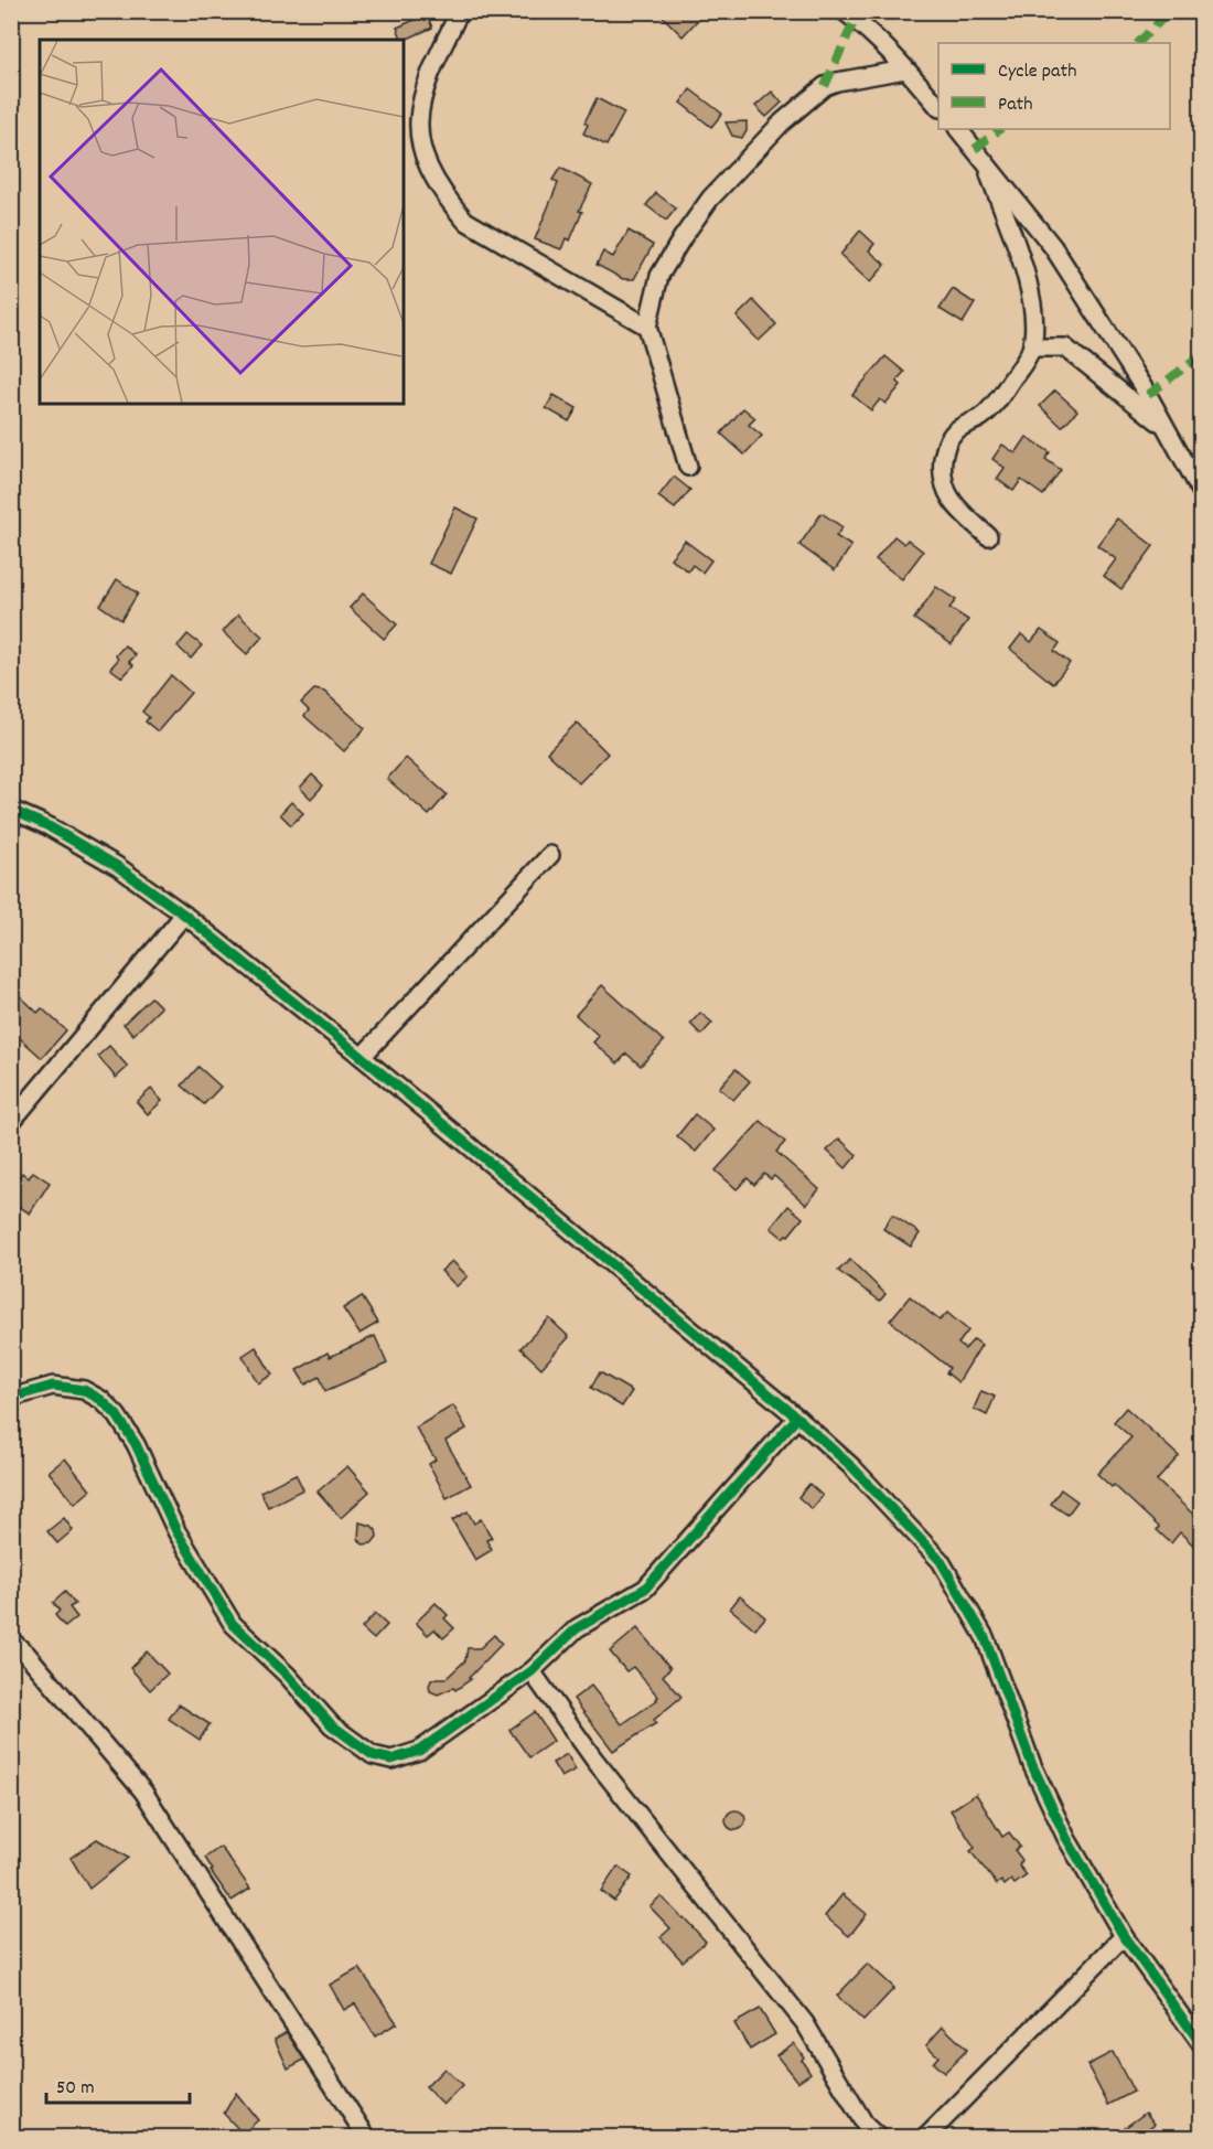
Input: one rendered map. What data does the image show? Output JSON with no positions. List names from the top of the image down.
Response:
{
  "legend": ["Cycle path", "Path"],
  "scale_bar": "50 m"
}
